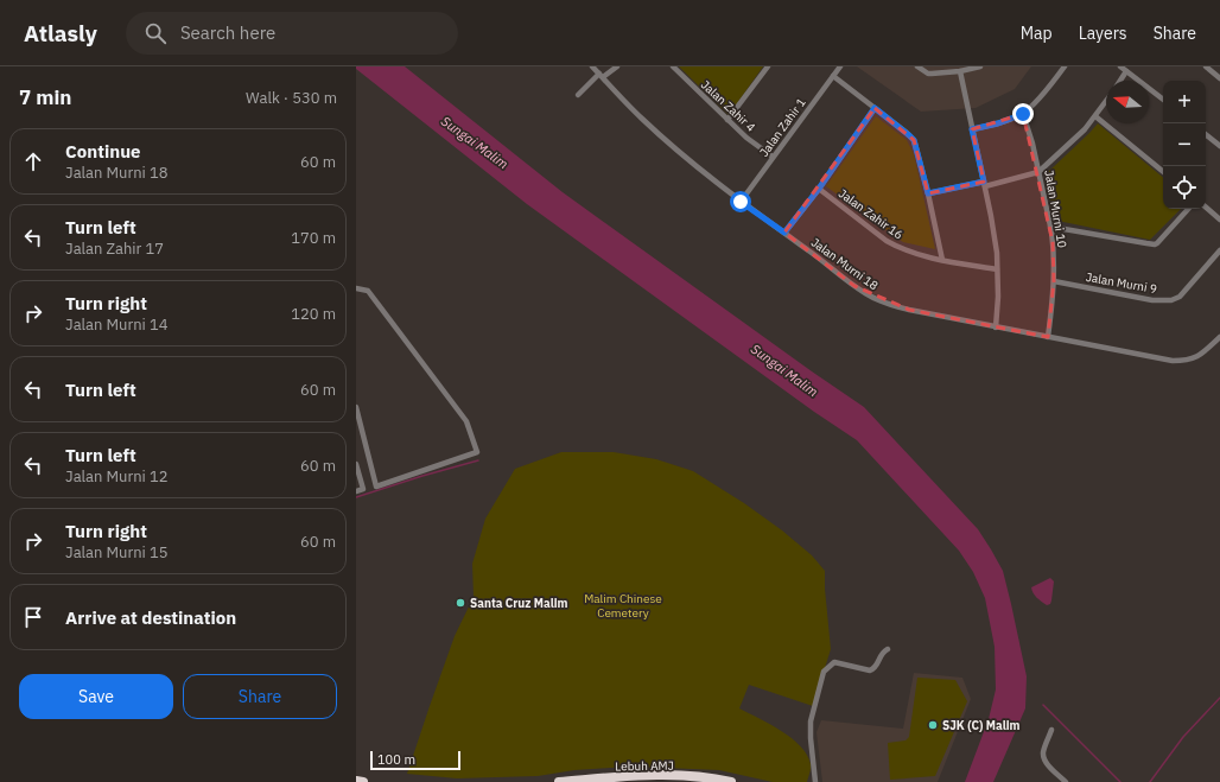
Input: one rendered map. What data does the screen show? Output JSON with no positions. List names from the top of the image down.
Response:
{
  "streets": {
    "highway": ["Lebuh AMJ"],
    "street": [
      "Jalan Zahir 4",
      "Jalan Zahir 1",
      "Jalan Murni 10",
      "Jalan Zahir 16",
      "Jalan Murni 18",
      "Jalan Murni 9"
    ]
  },
  "crossings": [
    ["Jalan Zahir 4", "Jalan Zahir 1"],
    ["Jalan Zahir 1", "Jalan Murni 18"],
    ["Jalan Murni 10", "Jalan Murni 18"],
    ["Jalan Murni 10", "Jalan Murni 9"]
  ],
  "water": ["Sungai Malim"],
  "parks": ["Malim Chinese Cemetery"],
  "places": ["Santa Cruz Malim", "SJK (C) Malim"],
  "scale_bar": "100 m",
  "north": "left",
  "page": {
    "header": "Atlasly",
    "search": "Search here",
    "nav": ["Map", "Layers", "Share"],
    "heading": ["7 min", "Walk · 530 m"],
    "map_buttons": ["+", "−"],
    "list": [
      ["Continue", "Jalan Murni 18", "60 m"],
      ["Turn left", "Jalan Zahir 17", "170 m"],
      ["Turn right", "Jalan Murni 14", "120 m"],
      ["Turn left", "60 m"],
      ["Turn left", "Jalan Murni 12", "60 m"],
      ["Turn right", "Jalan Murni 15", "60 m"],
      "Arrive at destination"
    ],
    "buttons": ["Save", "Share"],
    "scale": "100 m"
  }
}
